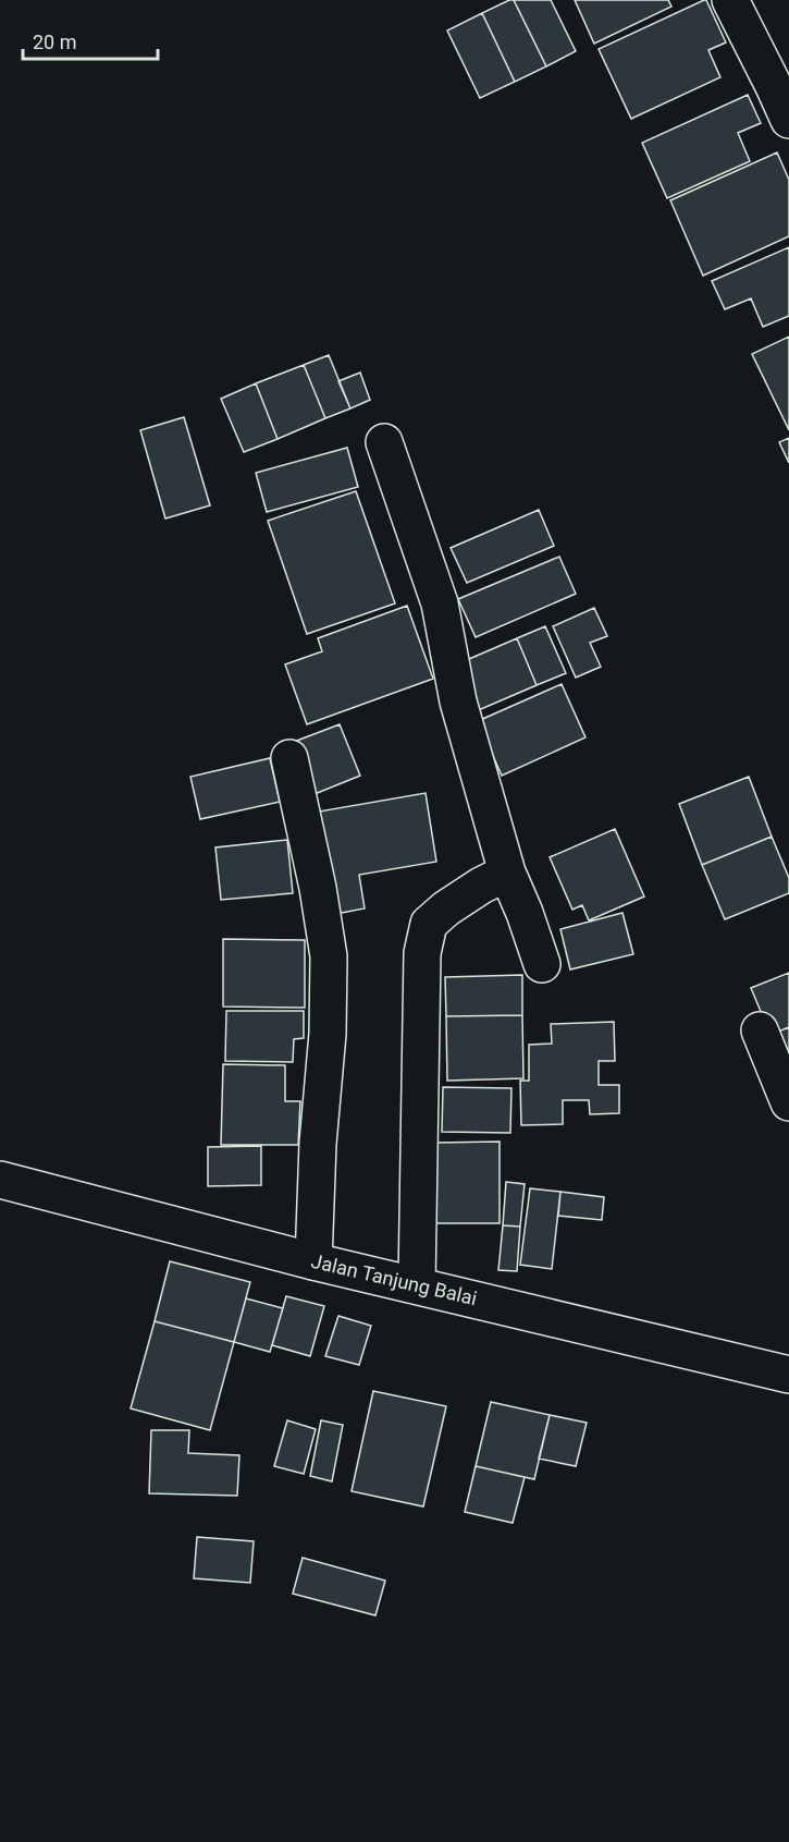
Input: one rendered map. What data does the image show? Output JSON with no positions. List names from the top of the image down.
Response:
{
  "streets": {
    "street": ["Jalan Tanjung Balai"]
  },
  "scale_bar": "20 m"
}
